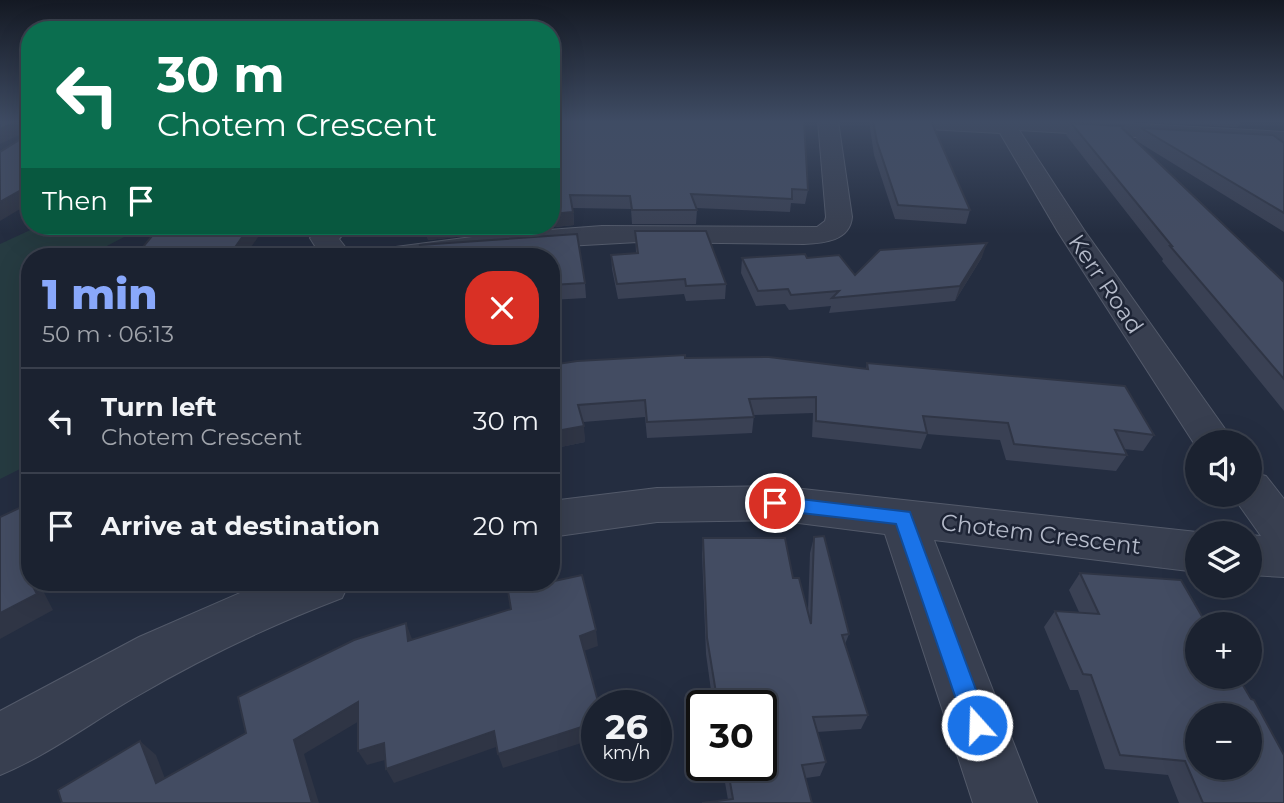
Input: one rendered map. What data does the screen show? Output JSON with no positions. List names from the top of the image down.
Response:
{
  "streets": {
    "street": ["Kerr Road", "Chotem Crescent"]
  },
  "page": {
    "turn": ["30 m", "Chotem Crescent"],
    "then": "Then",
    "heading": ["1 min", "50 m · 06:13"],
    "list": [
      {
        "name": "Turn left",
        "note": "Chotem Crescent",
        "value": "30 m"
      },
      {
        "name": "Arrive at destination",
        "value": "20 m"
      }
    ],
    "map_buttons": ["+", "−"],
    "speed": "26 km/h",
    "limit": "30"
  }
}
